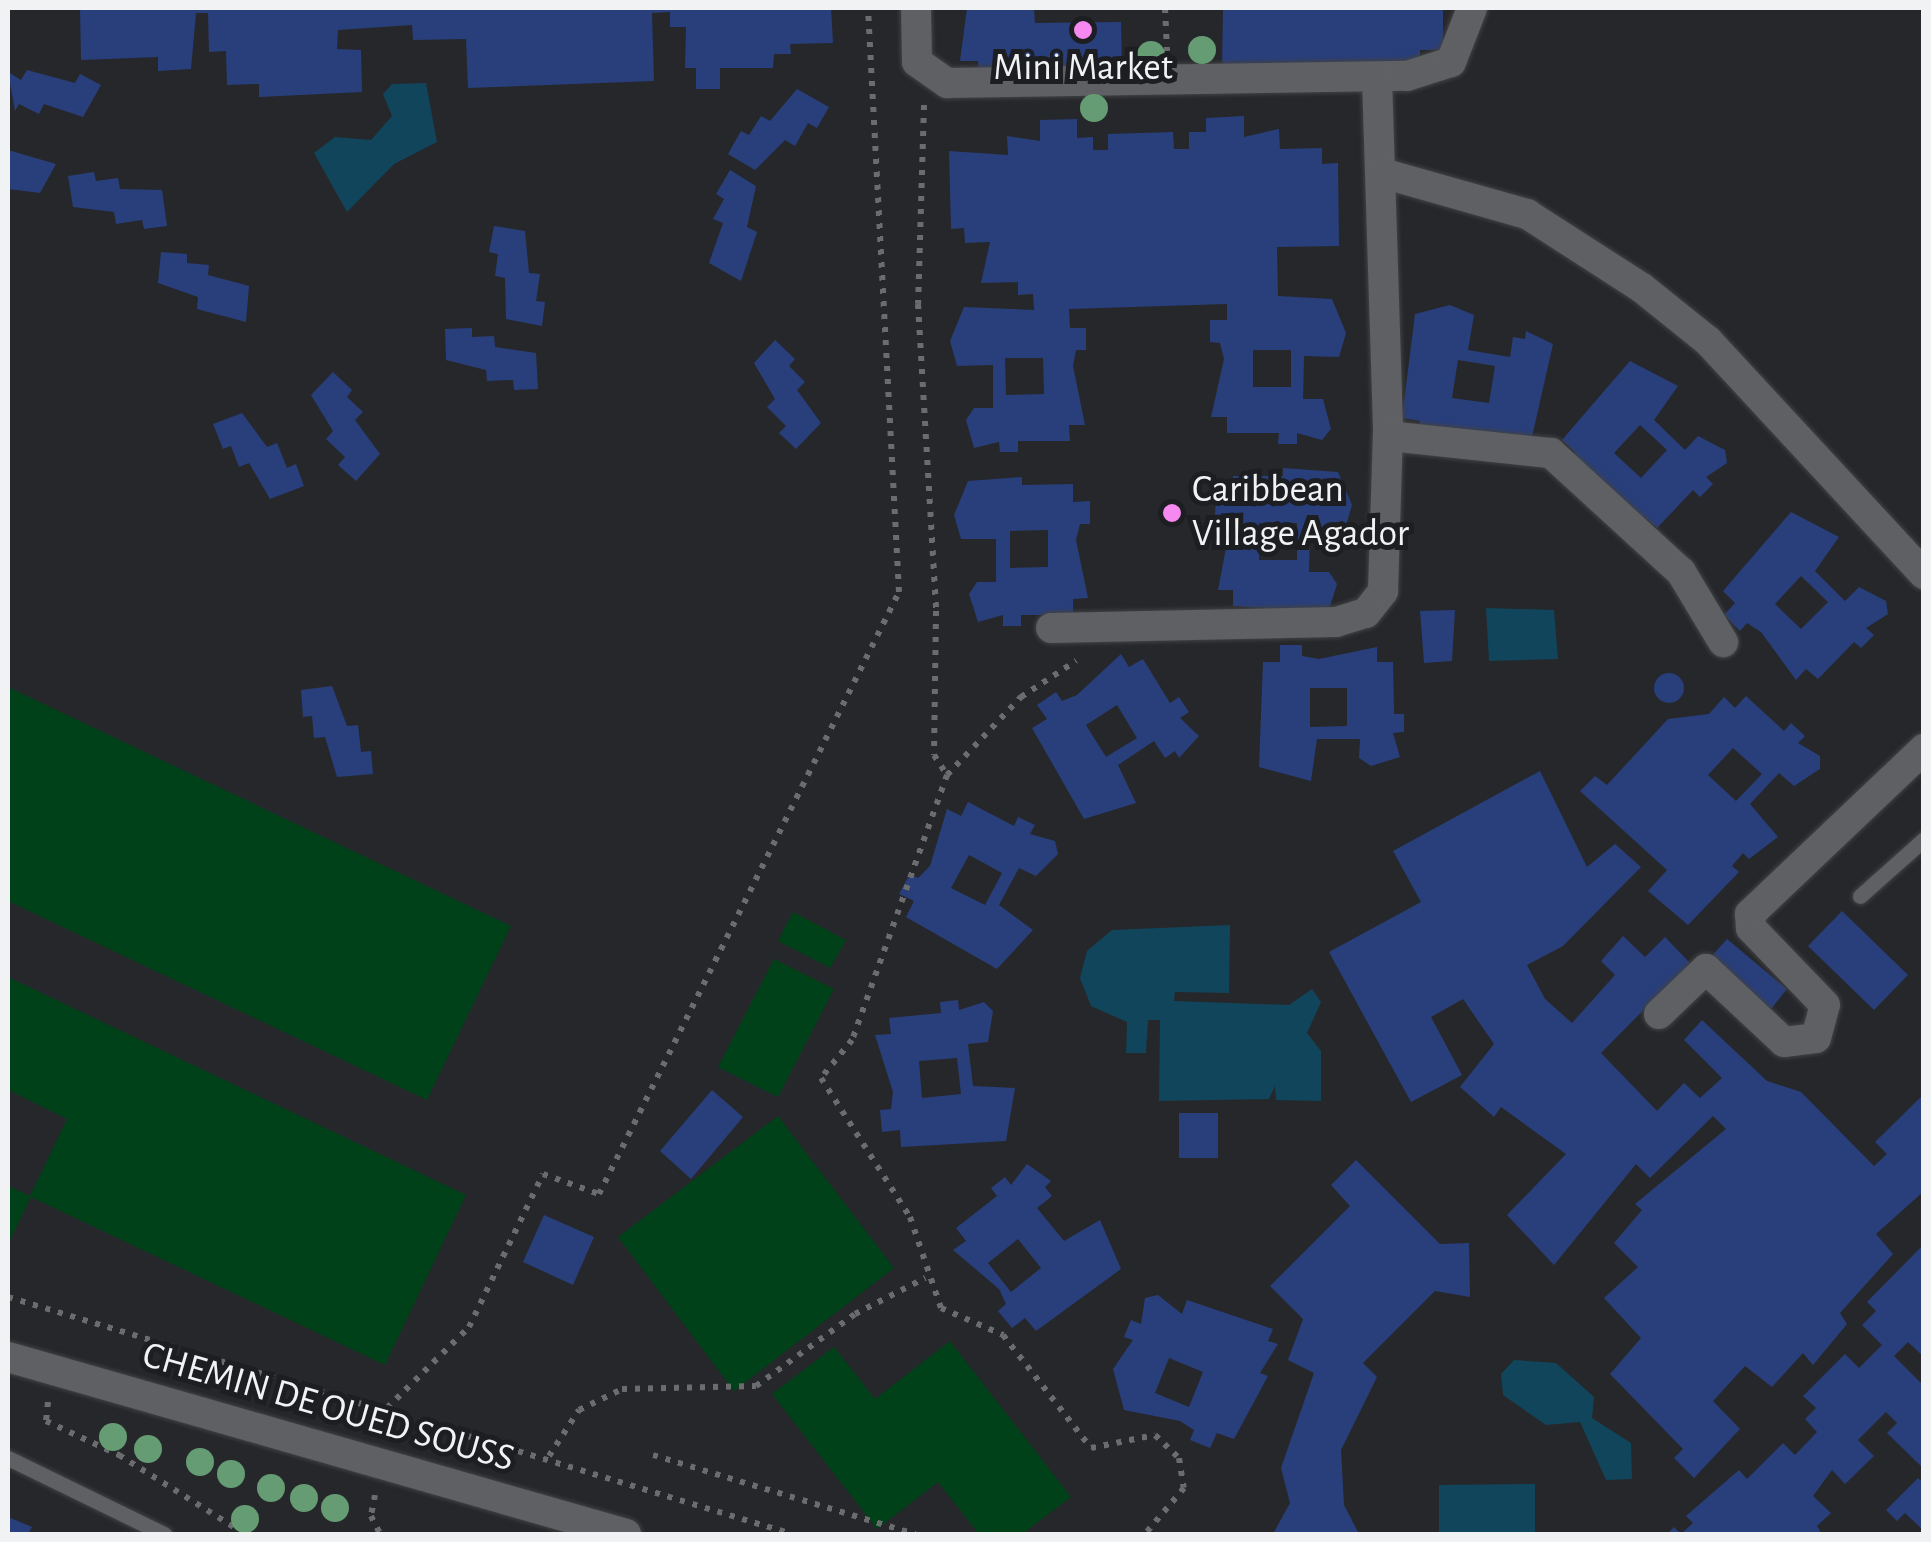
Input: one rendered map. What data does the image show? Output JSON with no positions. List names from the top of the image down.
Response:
{
  "streets": {
    "street": ["CHEMIN DE OUED SOUSS"]
  },
  "places": ["Mini Market", "Caribbean Village Agador"]
}
